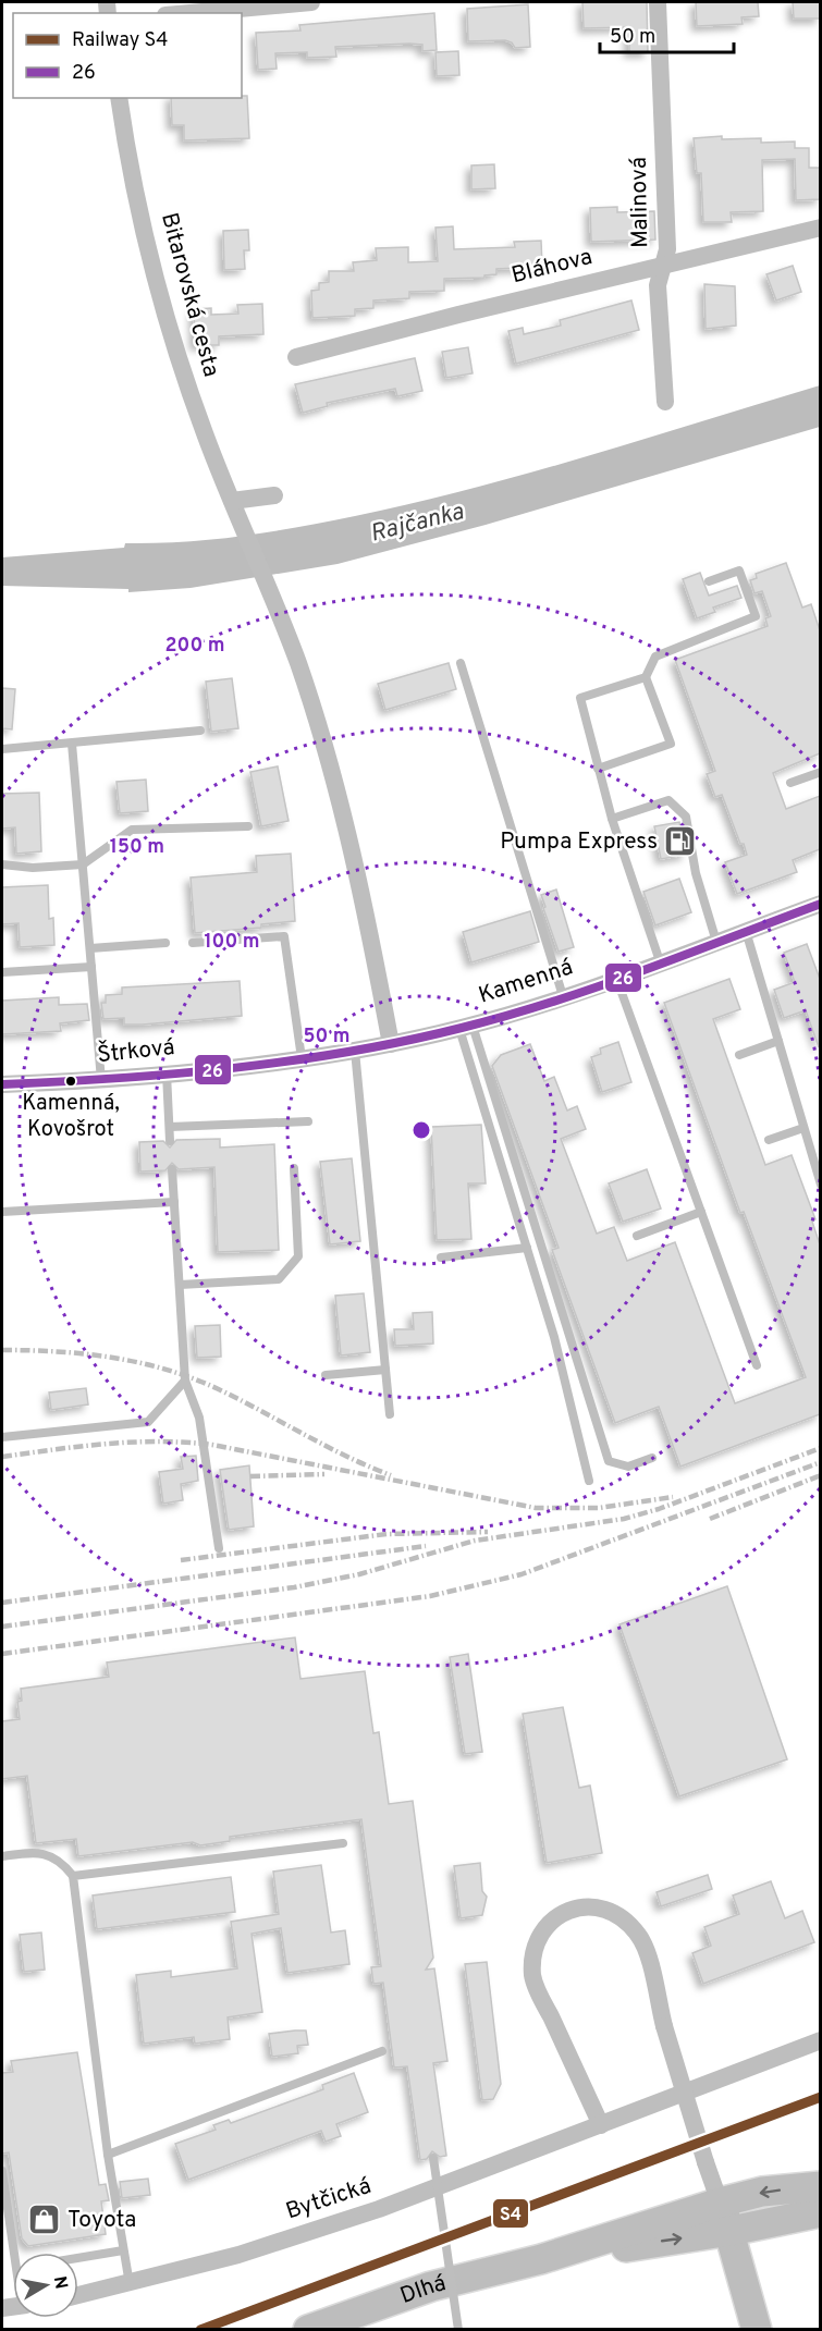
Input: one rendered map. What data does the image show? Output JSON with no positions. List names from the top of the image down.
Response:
{
  "streets": {
    "main road": ["Dlhá"],
    "street": [
      "Malinová",
      "Bláhova",
      "Bitarovská cesta",
      "Kamenná",
      "Štrková",
      "Bytčická"
    ]
  },
  "crossings": [
    ["Malinová", "Bláhova"],
    ["Bitarovská cesta", "Kamenná"],
    ["Bitarovská cesta", "Štrková"],
    ["Kamenná", "Štrková"]
  ],
  "water": ["Rajčanka"],
  "places": {
    "fuel station": ["Pumpa Express"],
    "other": ["Kamenná, Kovošrot"],
    "shop": ["Toyota"]
  },
  "lines": ["transit line 26", "rail line S4"],
  "legend": ["Railway S4", "26"],
  "scale_bar": "50 m",
  "north": "right",
  "rings": [
    "200 m",
    "150 m",
    "100 m",
    "50 m"
  ]
}
